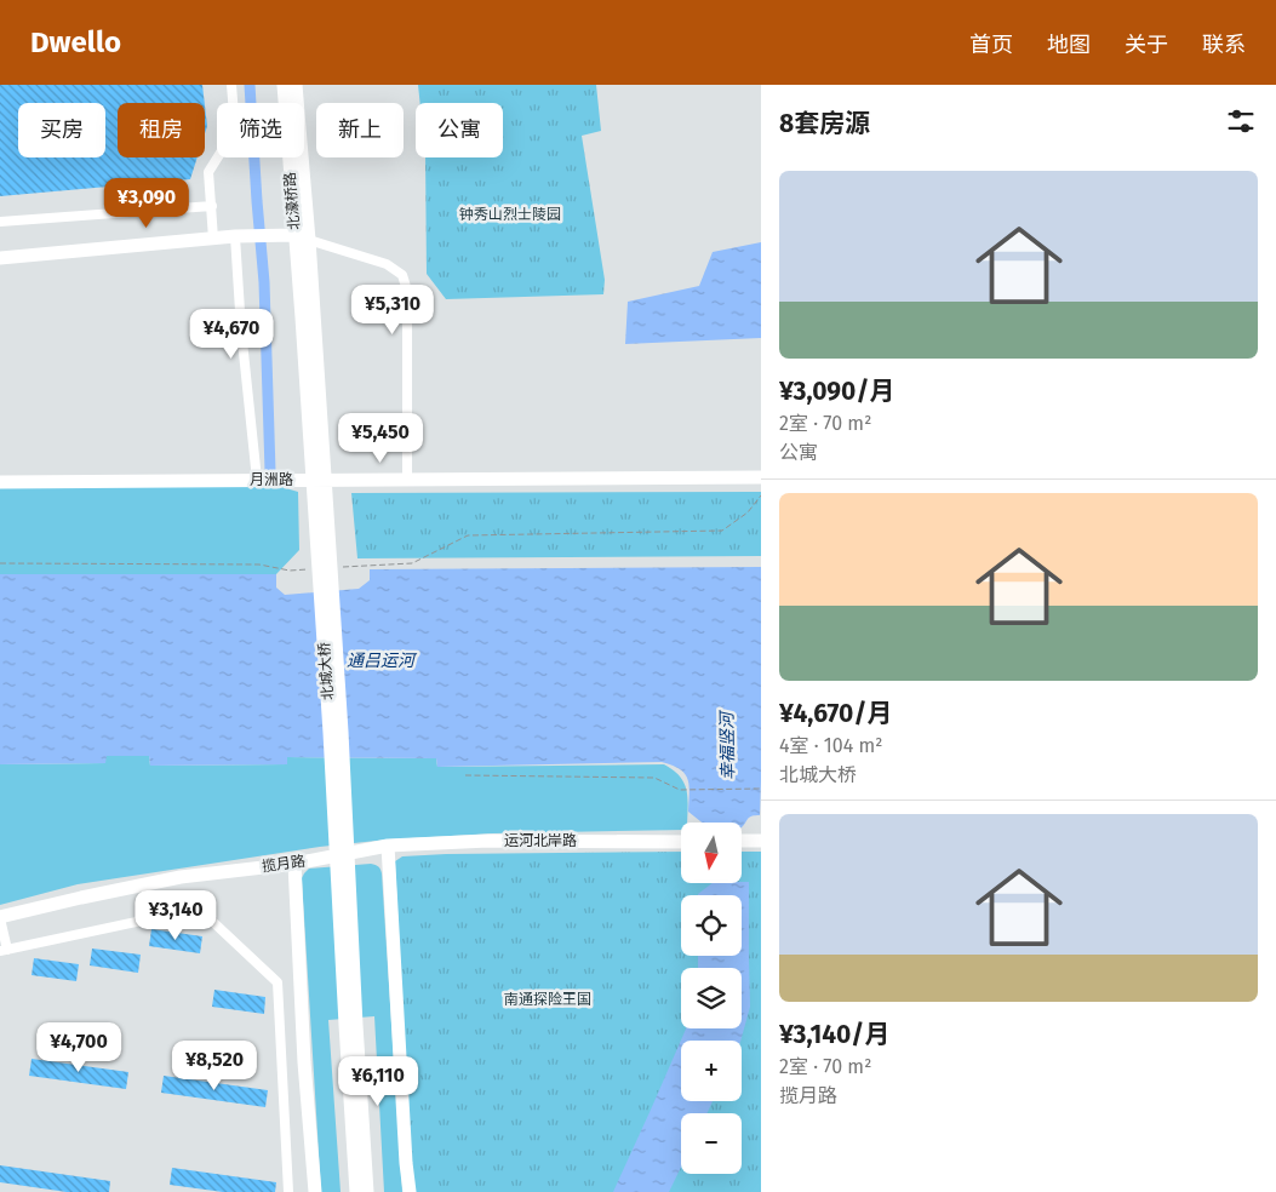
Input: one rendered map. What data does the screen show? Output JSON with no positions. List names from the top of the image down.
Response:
{
  "streets": {
    "main road": [
      "北濠桥路",
      "月洲路",
      "北城大桥",
      "运河北岸路",
      "揽月路"
    ]
  },
  "crossings": [
    ["北濠桥路", "北城大桥"],
    ["运河北岸路", "揽月路"]
  ],
  "water": ["通吕运河", "幸福竖河"],
  "parks": ["钟秀山烈士陵园", "南通探险王国"],
  "north": "bottom",
  "page": {
    "header": "Dwello",
    "nav": [
      "首页",
      "地图",
      "关于",
      "联系"
    ],
    "heading": "8套房源",
    "chip": [
      "买房",
      "租房",
      "筛选",
      "新上",
      "公寓"
    ],
    "list": [
      {
        "name": "¥3,090/月",
        "note": "2室 · 70 m² · 公寓"
      },
      {
        "name": "¥4,670/月",
        "note": "4室 · 104 m² · 北城大桥"
      },
      {
        "name": "¥3,140/月",
        "note": "2室 · 70 m² · 揽月路"
      }
    ],
    "price": [
      "¥3,090",
      "¥5,310",
      "¥4,670",
      "¥5,450",
      "¥3,140",
      "¥4,700",
      "¥8,520",
      "¥6,110"
    ],
    "map_buttons": ["+", "−"]
  }
}
